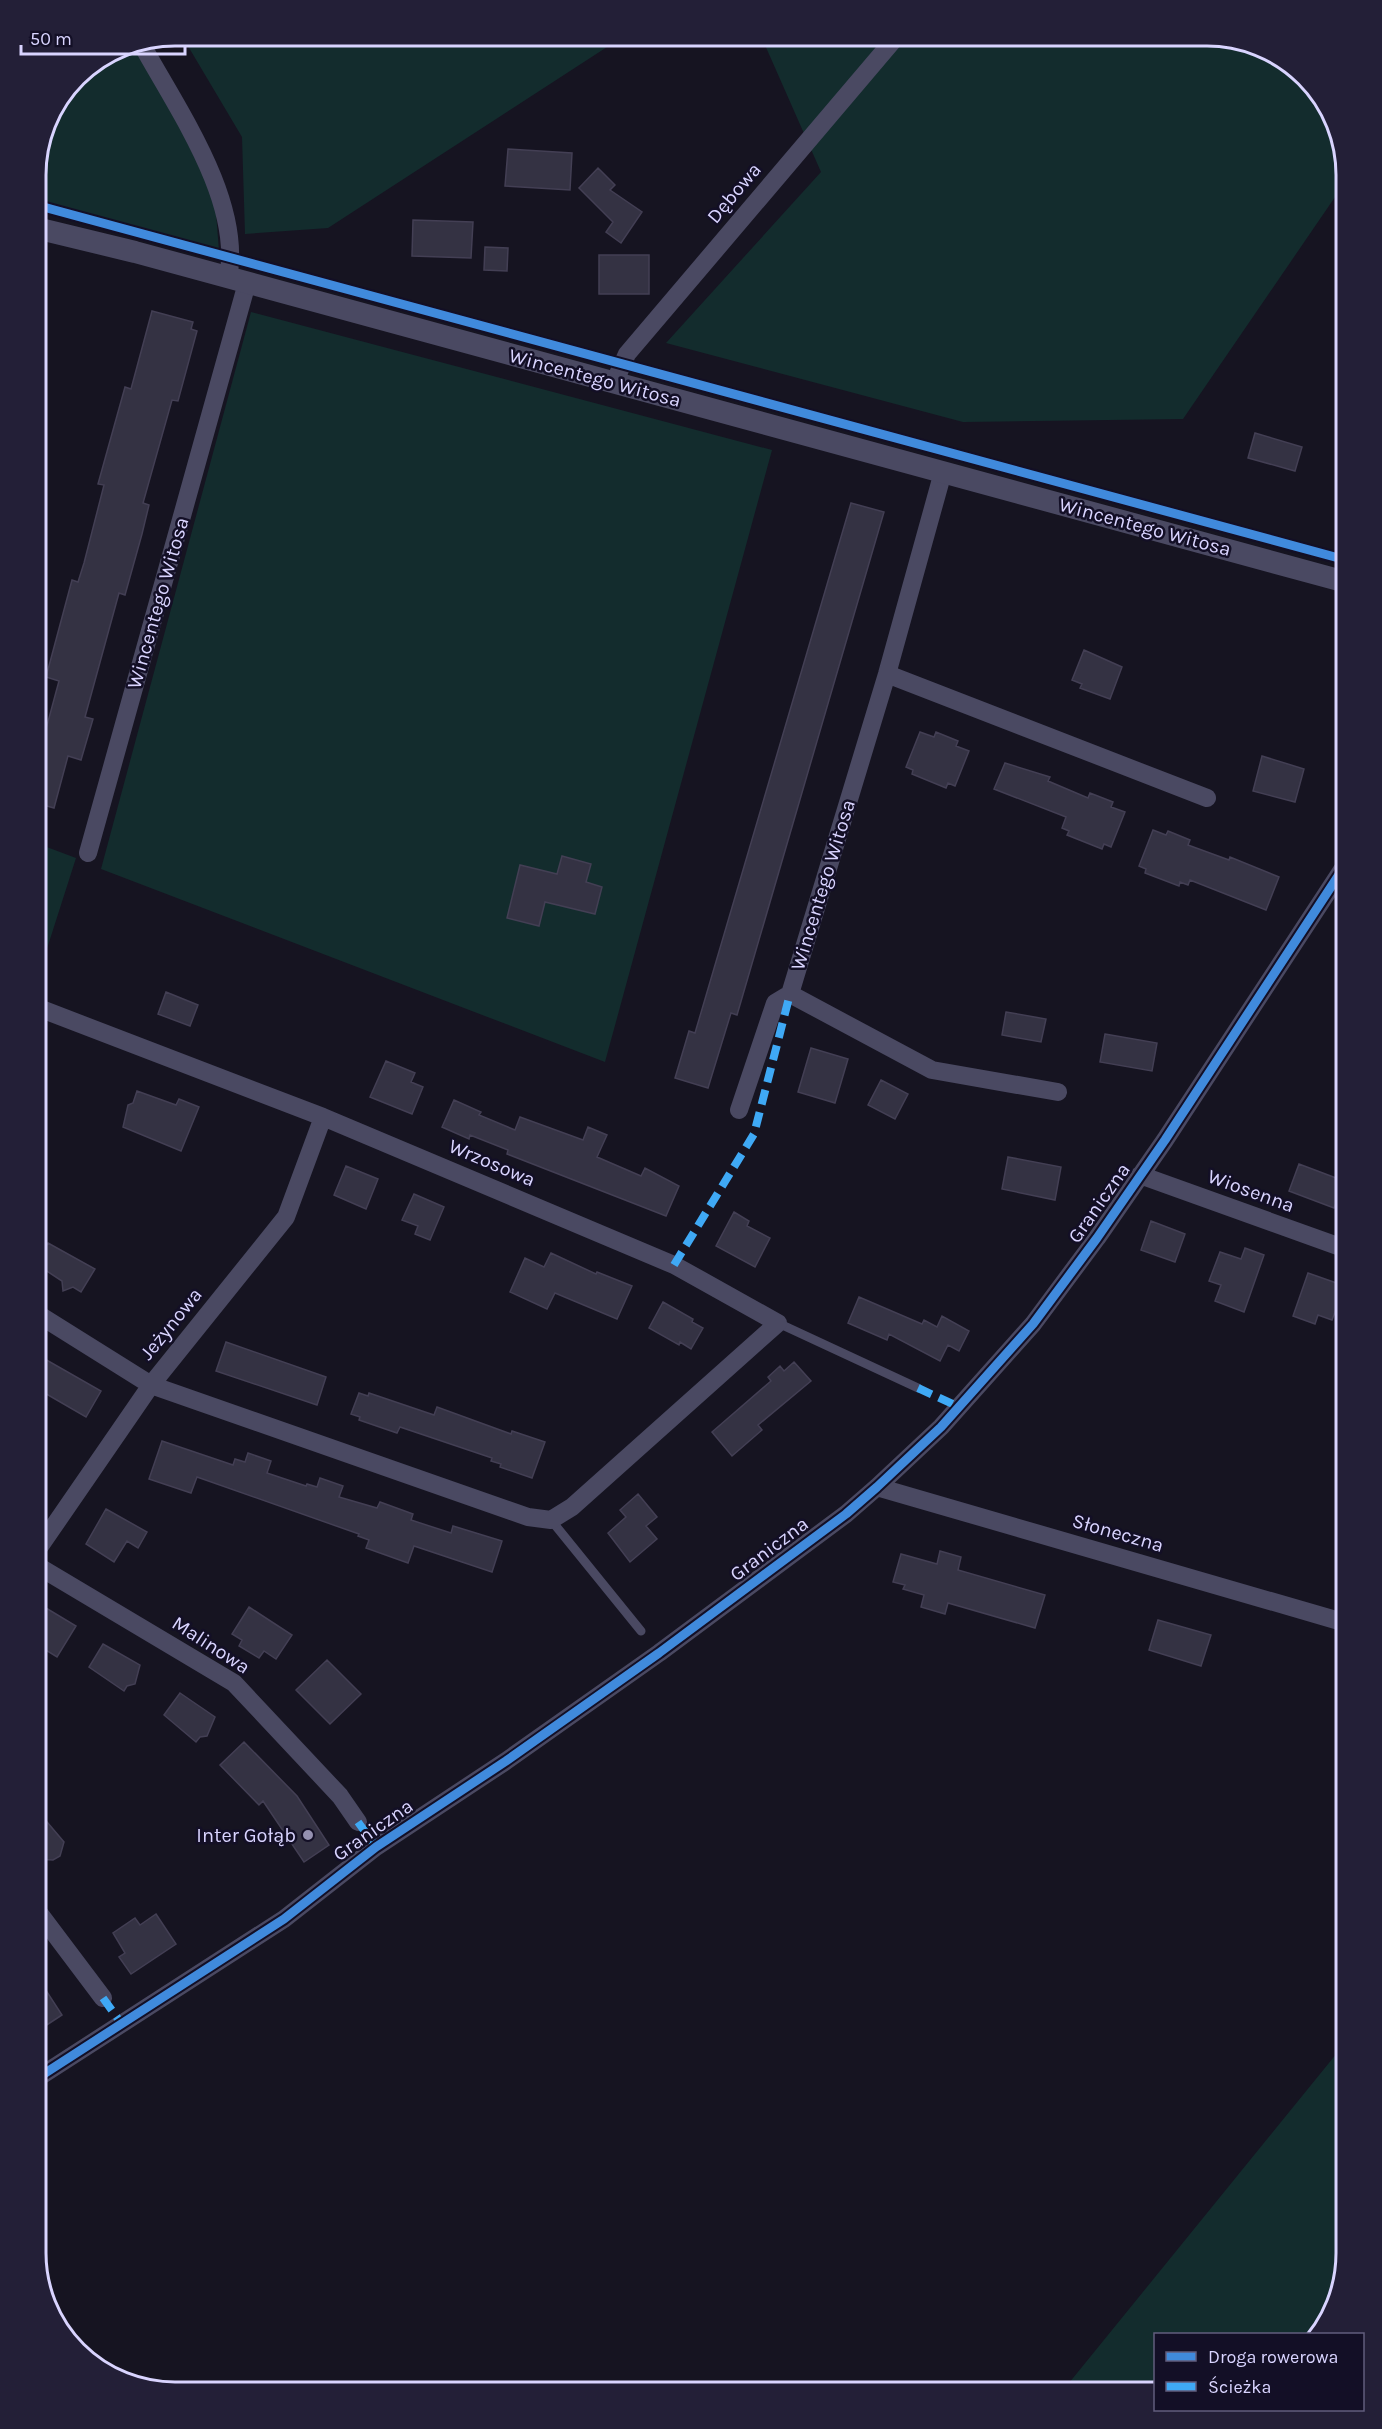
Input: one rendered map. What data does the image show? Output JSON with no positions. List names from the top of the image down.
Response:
{
  "streets": {
    "street": [
      "Dębowa",
      "Wincentego Witosa",
      "Wrzosowa",
      "Wiosenna",
      "Graniczna",
      "Jeżynowa",
      "Słoneczna",
      "Malinowa"
    ]
  },
  "crossings": [
    ["Dębowa", "Wincentego Witosa"],
    ["Wrzosowa", "Jeżynowa"],
    ["Wiosenna", "Graniczna"],
    ["Graniczna", "Słoneczna"]
  ],
  "places": ["Inter Gołąb"],
  "legend": ["Droga rowerowa", "Ścieżka"],
  "scale_bar": "50 m"
}
